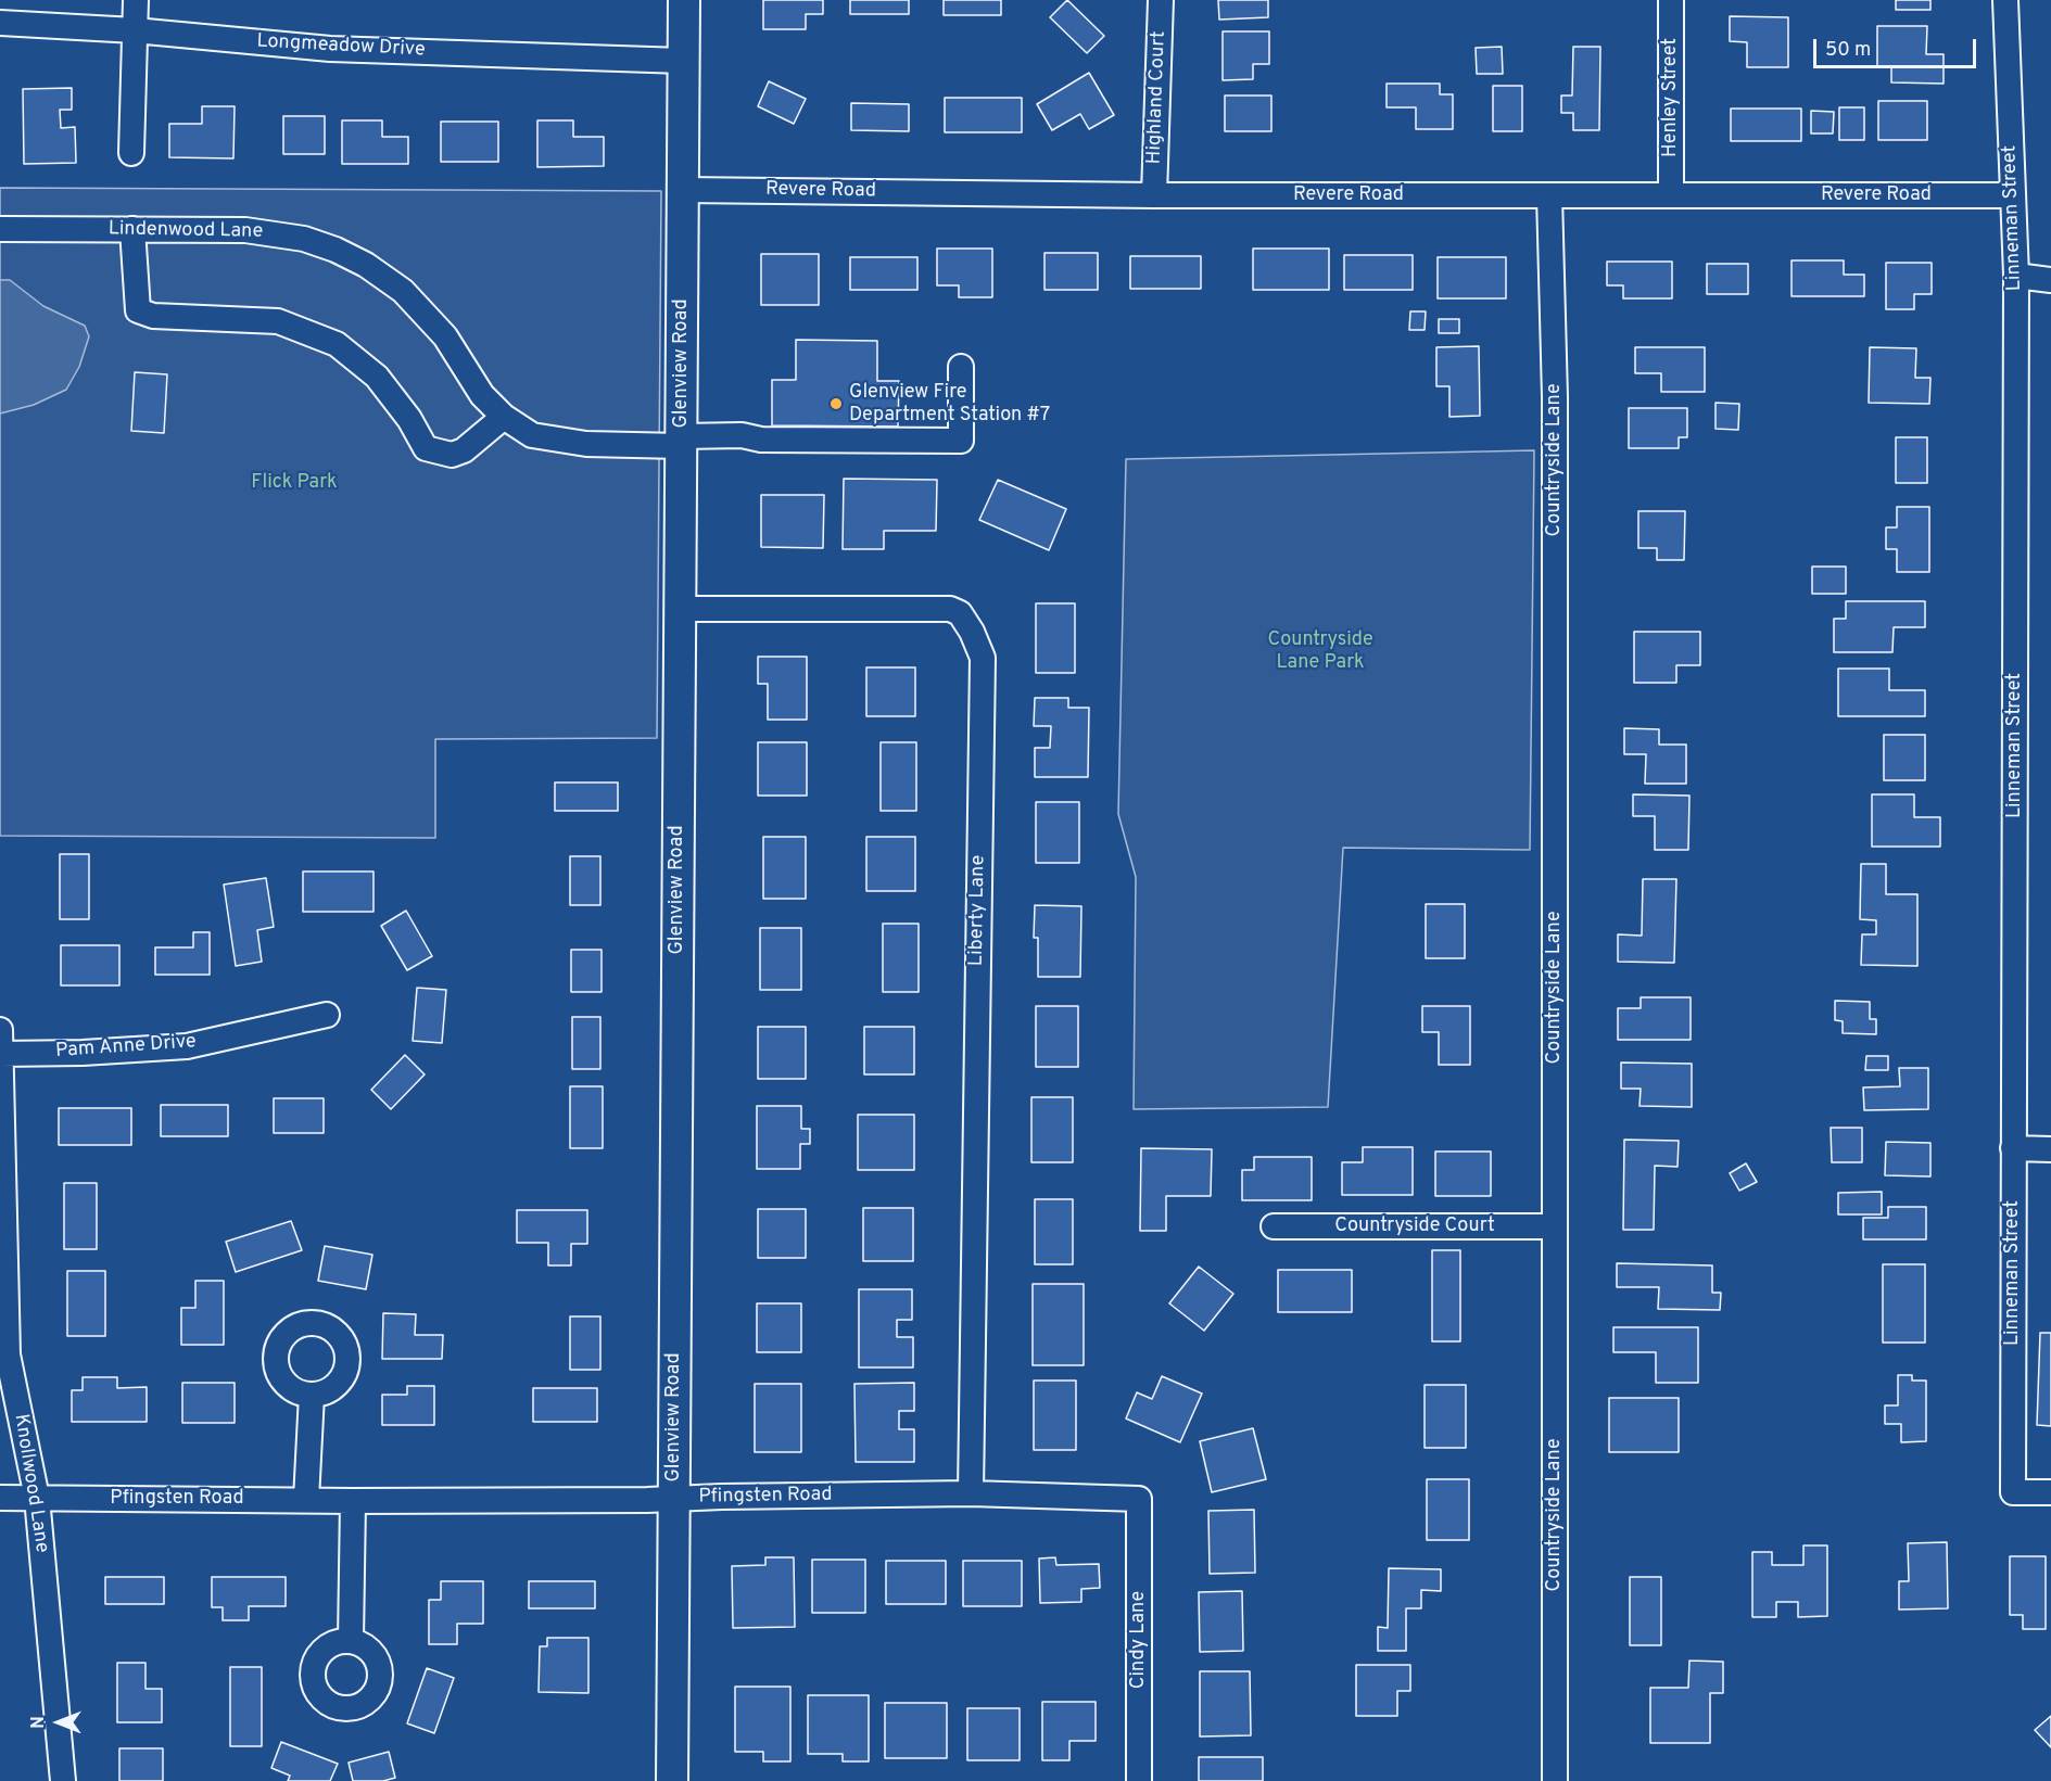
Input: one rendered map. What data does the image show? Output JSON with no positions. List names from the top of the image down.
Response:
{
  "streets": {
    "main road": ["Glenview Road"],
    "street": [
      "Longmeadow Drive",
      "Highland Court",
      "Henley Street",
      "Revere Road",
      "Linneman Street",
      "Lindenwood Lane",
      "Countryside Lane",
      "Liberty Lane",
      "Pam Anne Drive",
      "Countryside Court",
      "Knollwood Lane",
      "Pfingsten Road",
      "Cindy Lane"
    ]
  },
  "crossings": [
    ["Longmeadow Drive", "Glenview Road"],
    ["Highland Court", "Revere Road"],
    ["Henley Street", "Revere Road"],
    ["Revere Road", "Linneman Street"],
    ["Revere Road", "Glenview Road"],
    ["Revere Road", "Countryside Lane"],
    ["Lindenwood Lane", "Glenview Road"],
    ["Glenview Road", "Liberty Lane"],
    ["Glenview Road", "Pfingsten Road"],
    ["Countryside Lane", "Countryside Court"],
    ["Liberty Lane", "Pfingsten Road"],
    ["Pam Anne Drive", "Knollwood Lane"],
    ["Knollwood Lane", "Pfingsten Road"],
    ["Pfingsten Road", "Cindy Lane"]
  ],
  "parks": ["Flick Park", "Countryside Lane Park"],
  "places": ["Glenview Fire Department Station #7"],
  "scale_bar": "50 m",
  "north": "left"
}
